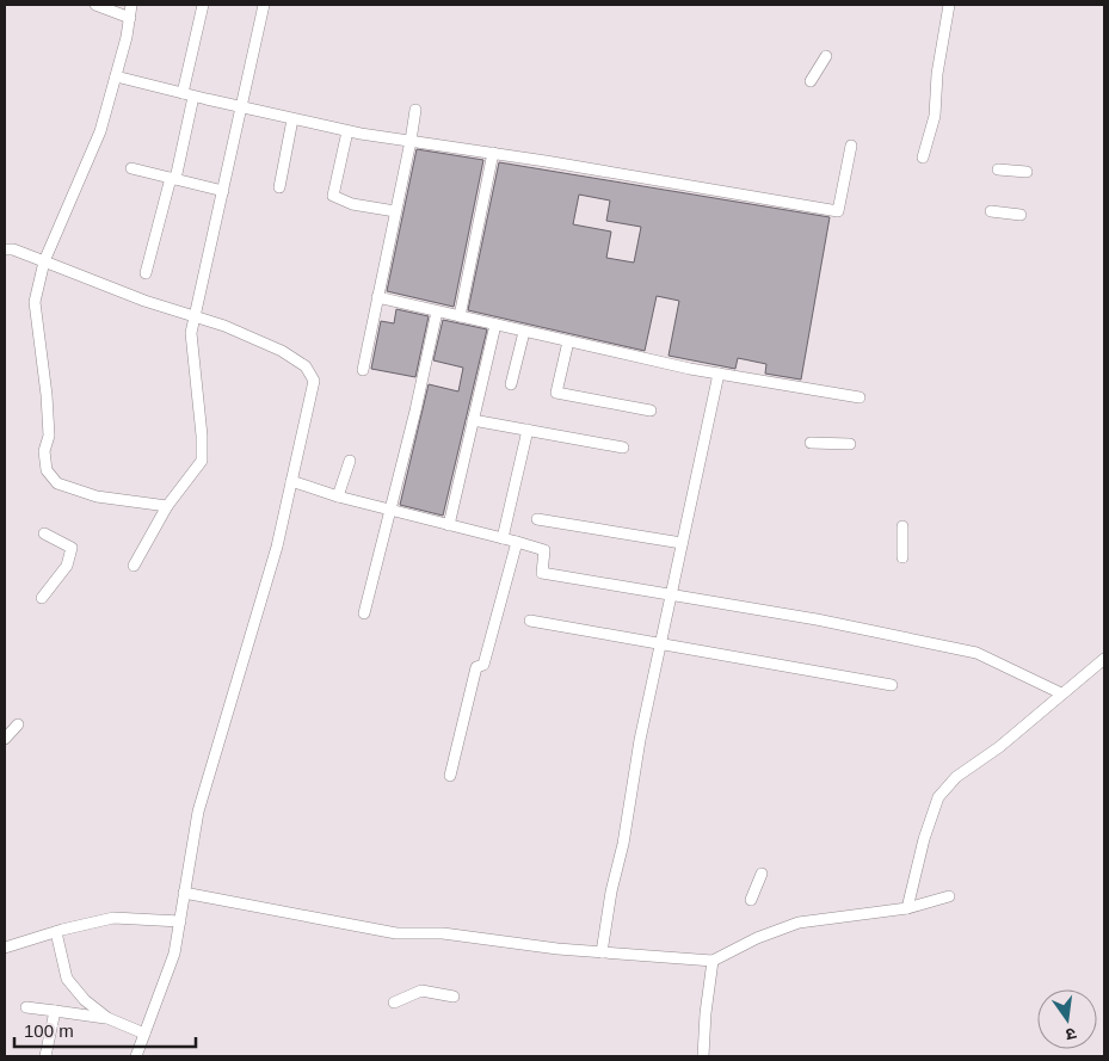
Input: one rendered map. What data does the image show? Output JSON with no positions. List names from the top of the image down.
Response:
{
  "scale_bar": "100 m",
  "north": "bottom"
}
